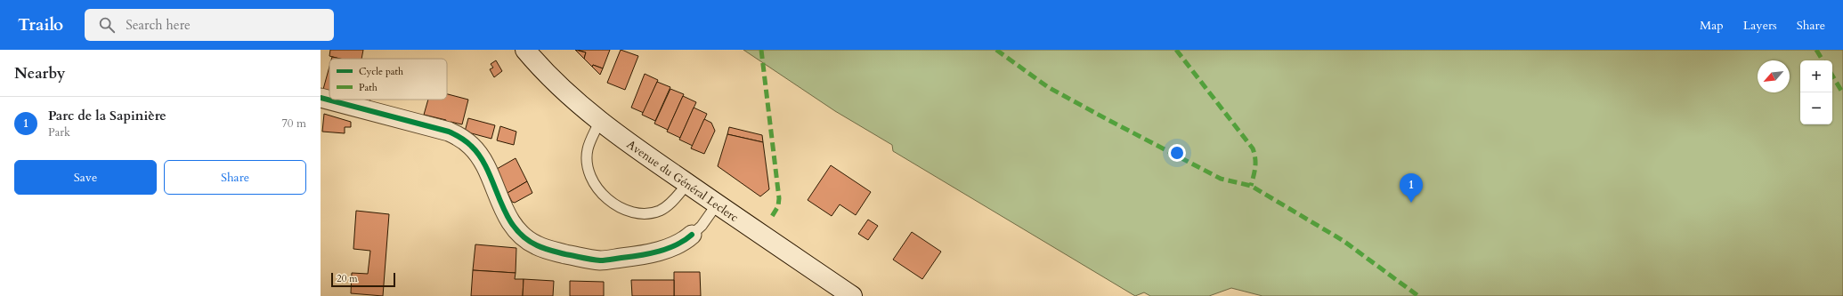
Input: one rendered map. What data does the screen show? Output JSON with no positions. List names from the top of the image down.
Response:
{
  "streets": {
    "main road": ["Avenue du Général Leclerc"]
  },
  "legend": ["Cycle path", "Path"],
  "scale_bar": "20 m",
  "north": "bottom left",
  "page": {
    "header": "Trailo",
    "search": "Search here",
    "nav": ["Map", "Layers", "Share"],
    "heading": "Nearby",
    "map_buttons": ["+", "−"],
    "list": [
      {
        "mark": "1",
        "name": "Parc de la Sapinière",
        "note": "Park",
        "value": "70 m"
      }
    ],
    "buttons": ["Save", "Share"],
    "pins": "1",
    "scale": "20 m"
  }
}
